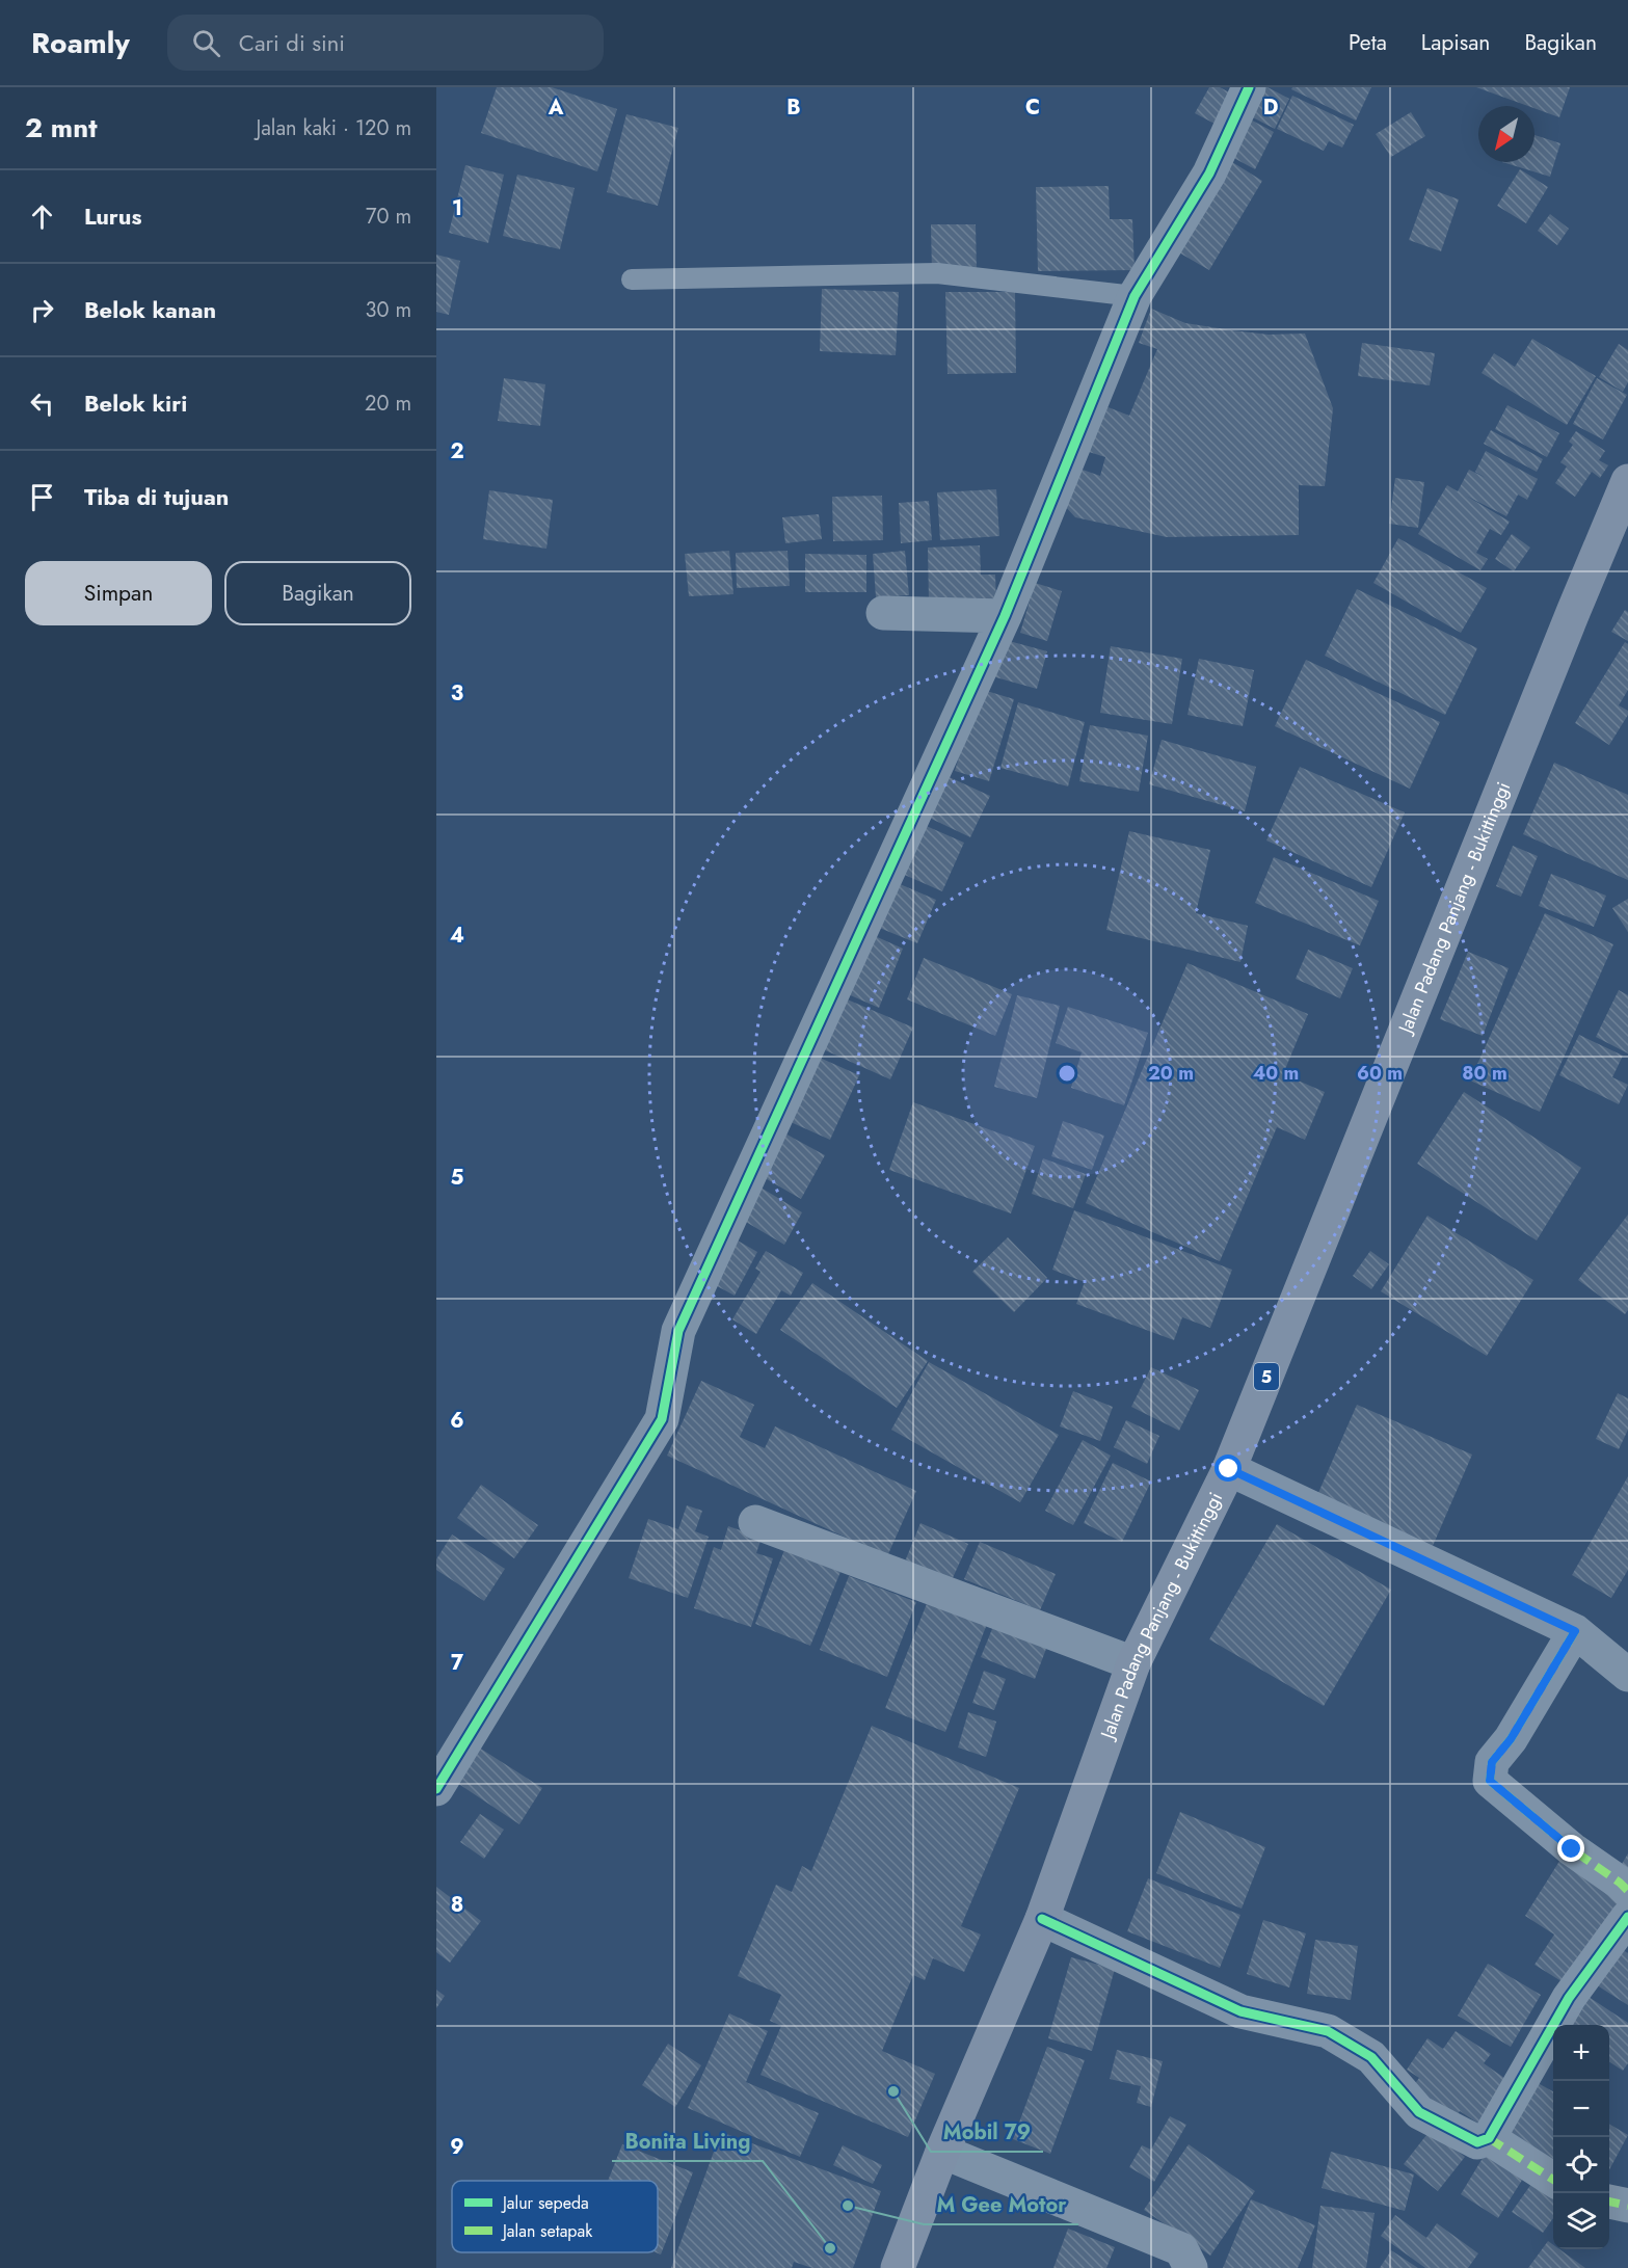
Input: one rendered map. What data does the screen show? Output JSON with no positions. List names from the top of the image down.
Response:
{
  "streets": {
    "highway": ["Jalan Padang Panjang - Bukittinggi", "5"]
  },
  "places": ["Mobil 79", "M Gee Motor", "Bonita Living"],
  "legend": ["Jalur sepeda", "Jalan setapak"],
  "north": "bottom left",
  "page": {
    "header": "Roamly",
    "search": "Cari di sini",
    "nav": ["Peta", "Lapisan", "Bagikan"],
    "heading": ["2 mnt", "Jalan kaki · 120 m"],
    "list": [
      ["Lurus", "70 m"],
      ["Belok kanan", "30 m"],
      ["Belok kiri", "20 m"],
      "Tiba di tujuan"
    ],
    "buttons": ["Simpan", "Bagikan"],
    "map_buttons": ["+", "−"]
  },
  "grid": {
    "columns": [
      "A",
      "B",
      "C",
      "D"
    ],
    "rows": [
      "1",
      "2",
      "3",
      "4",
      "5",
      "6",
      "7",
      "8",
      "9"
    ]
  },
  "rings": [
    "20 m",
    "40 m",
    "60 m",
    "80 m"
  ]
}
